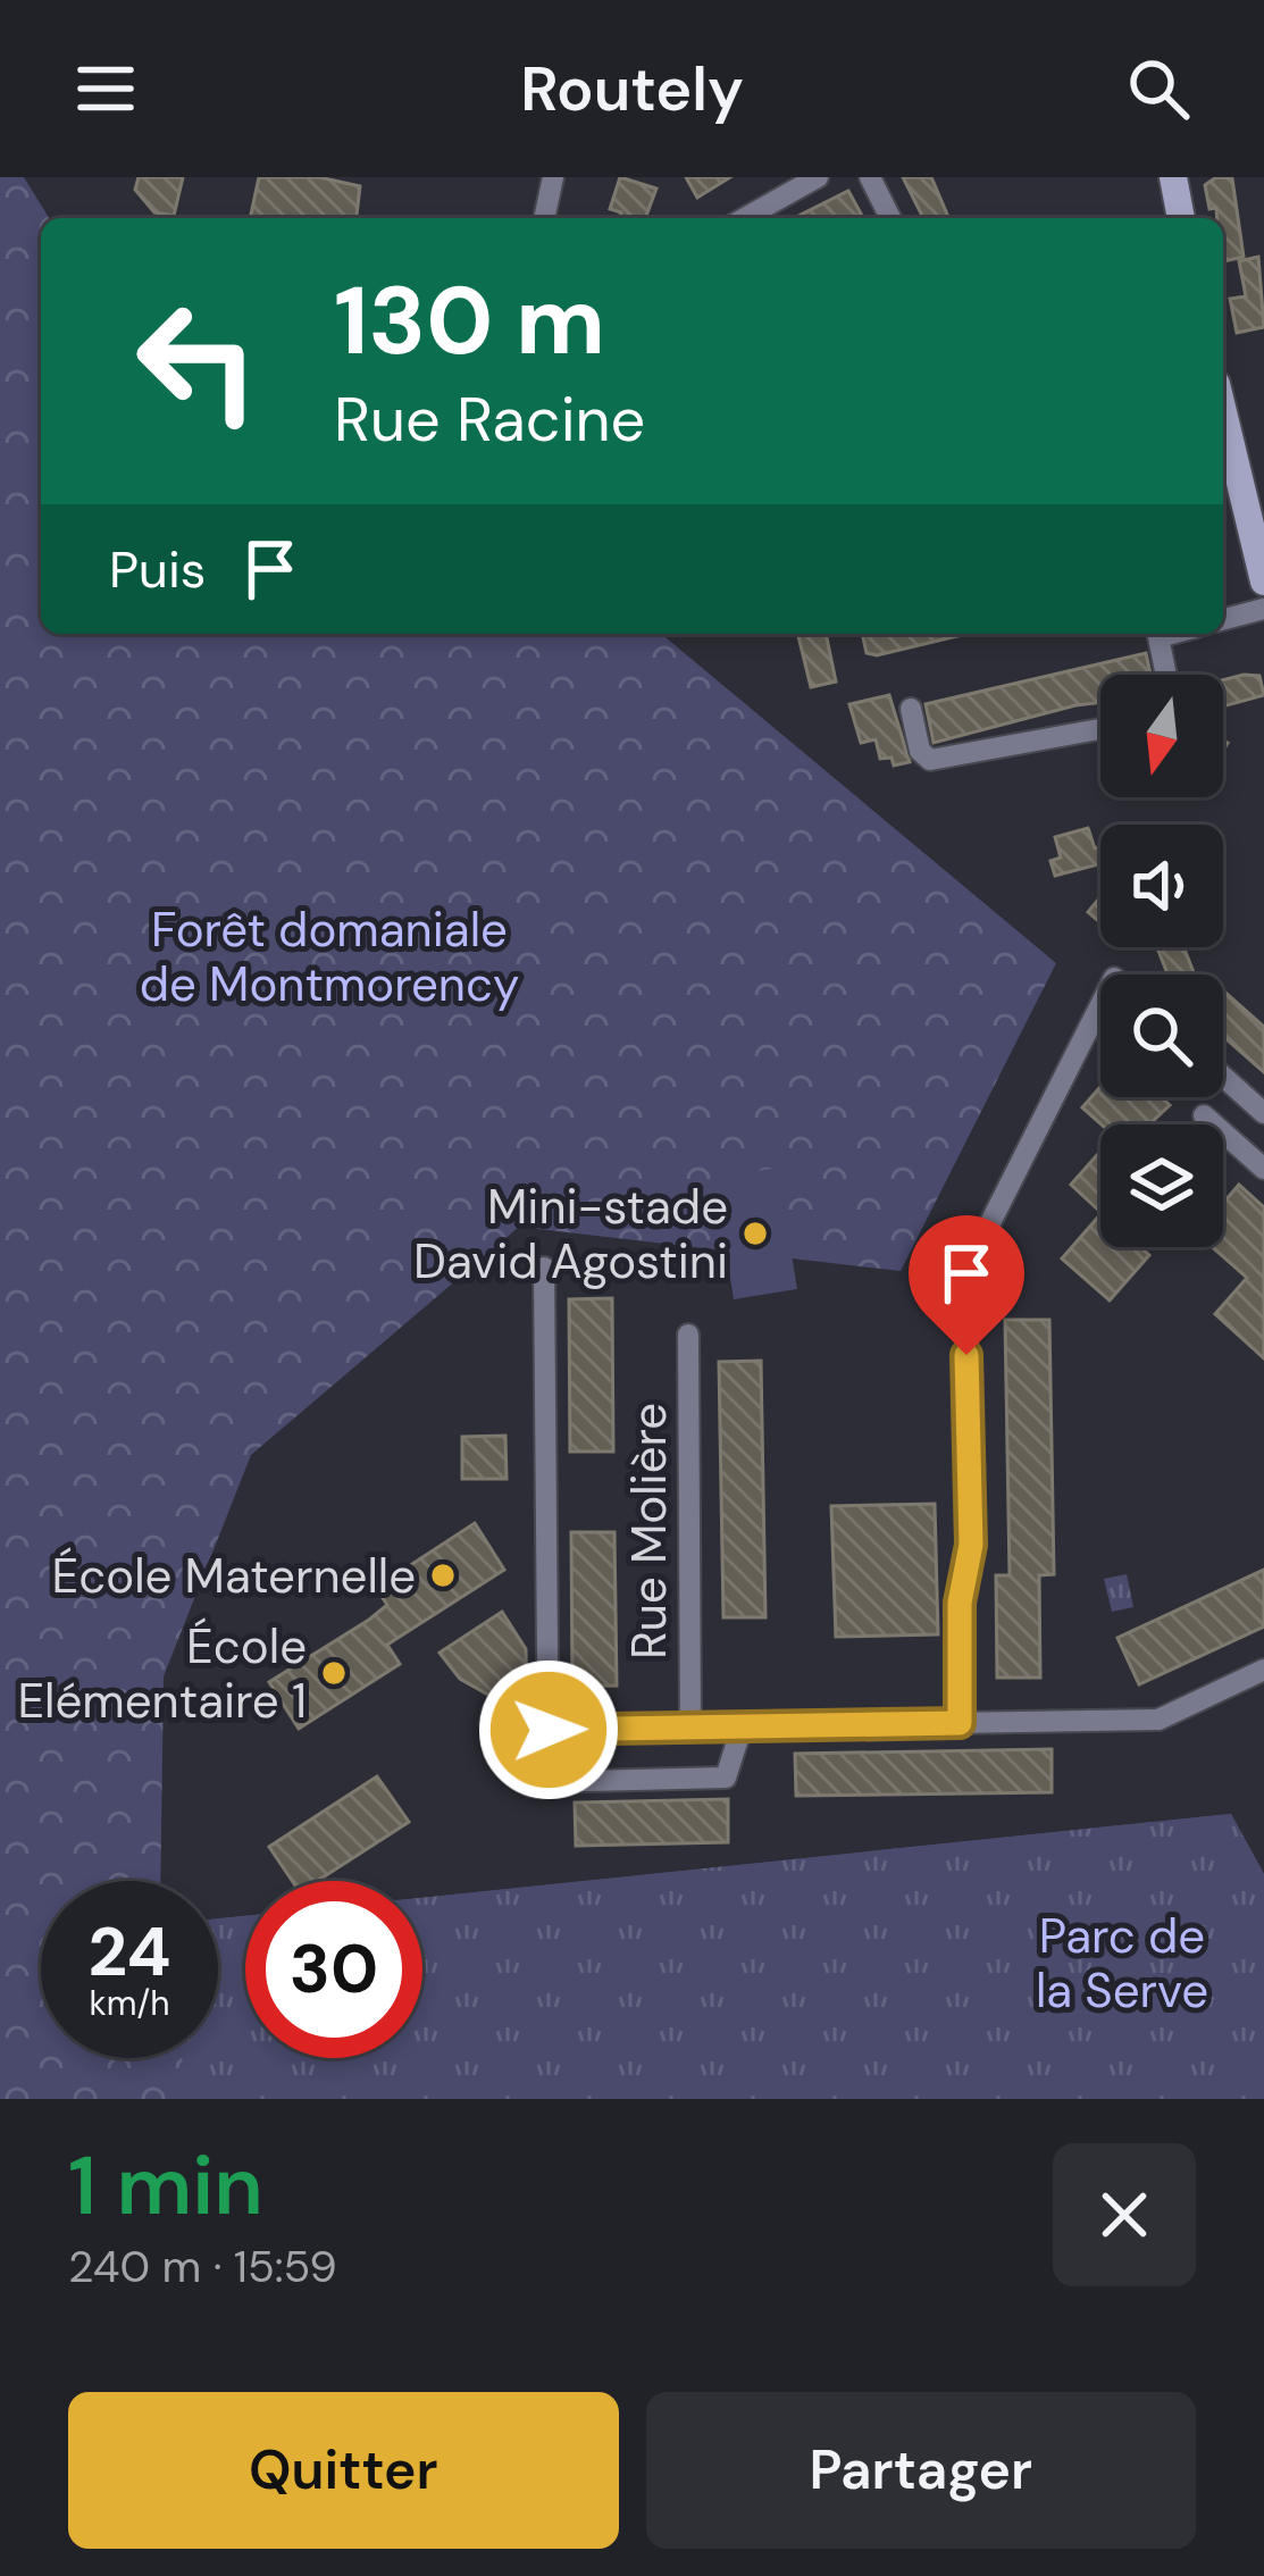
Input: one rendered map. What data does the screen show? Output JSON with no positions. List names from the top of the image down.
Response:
{
  "streets": {
    "street": ["Rue Molière"]
  },
  "parks": ["Forêt domaniale de Montmorency", "Parc de la Serve"],
  "places": ["Mini-stade David Agostini", "École Maternelle", "École Elémentaire 1"],
  "north": "bottom",
  "page": {
    "header": "Routely",
    "turn": ["130 m", "Rue Racine"],
    "then": "Puis",
    "speed": "24 km/h",
    "limit": "30",
    "heading": ["1 min", "240 m · 15:59"],
    "buttons": ["Quitter", "Partager"]
  }
}
